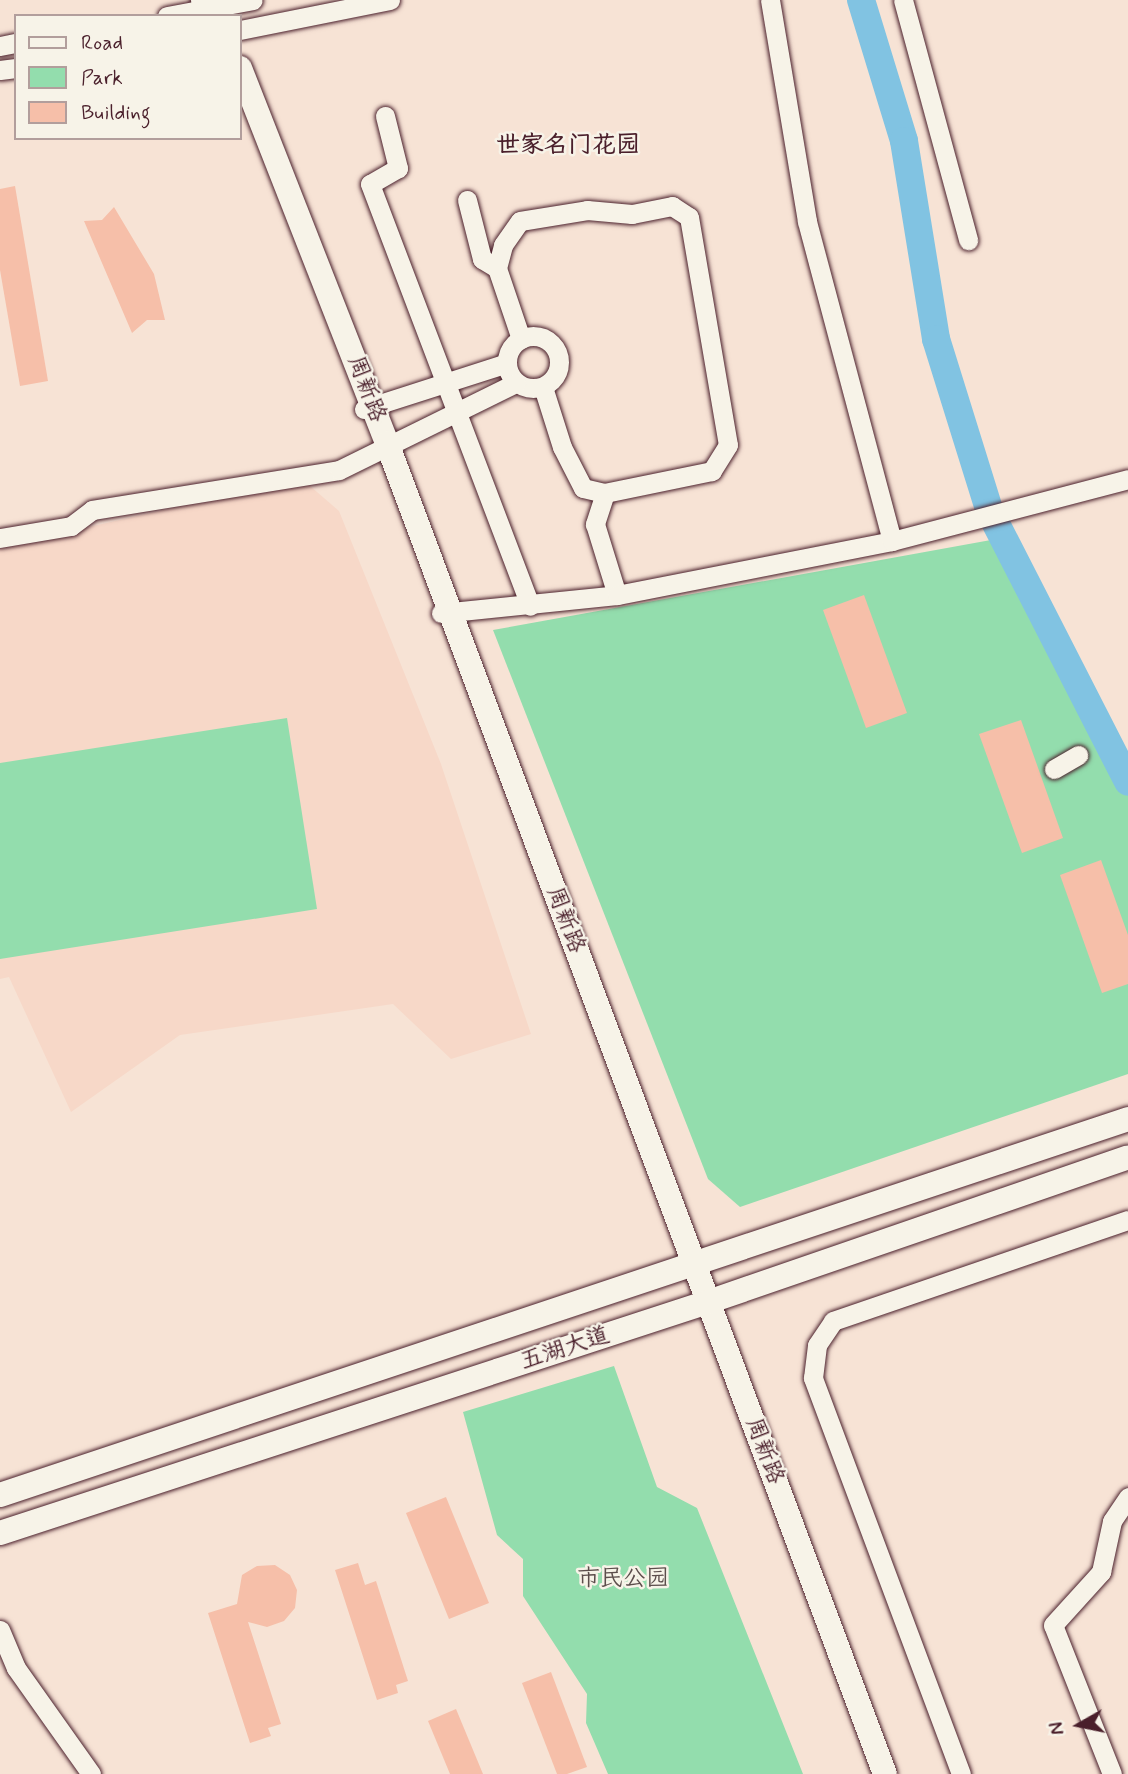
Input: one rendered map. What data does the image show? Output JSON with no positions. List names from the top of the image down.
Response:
{
  "streets": {
    "main road": ["周新路", "五湖大道"]
  },
  "crossings": [
    ["周新路", "五湖大道"]
  ],
  "districts": ["世家名门花园"],
  "parks": ["市民公园"],
  "legend": ["Road", "Park", "Building"],
  "north": "left"
}
